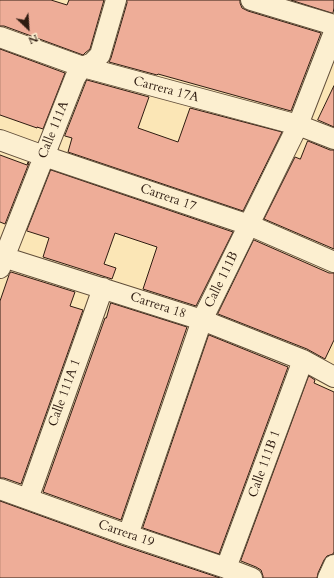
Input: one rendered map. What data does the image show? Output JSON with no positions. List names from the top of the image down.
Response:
{
  "streets": {
    "street": [
      "Carrera 17A",
      "Calle 111A",
      "Carrera 17",
      "Calle 111B",
      "Carrera 18",
      "Calle 111A 1",
      "Calle 111B 1",
      "Carrera 19"
    ]
  },
  "crossings": [
    ["Carrera 17A", "Calle 111A"],
    ["Carrera 17A", "Calle 111B"],
    ["Calle 111A", "Carrera 17"],
    ["Calle 111A", "Carrera 18"],
    ["Carrera 17", "Calle 111B"],
    ["Calle 111B", "Carrera 18"],
    ["Calle 111B", "Carrera 19"],
    ["Carrera 18", "Calle 111A 1"],
    ["Carrera 18", "Calle 111B 1"],
    ["Calle 111A 1", "Carrera 19"],
    ["Calle 111B 1", "Carrera 19"]
  ],
  "north": "bottom right"
}
